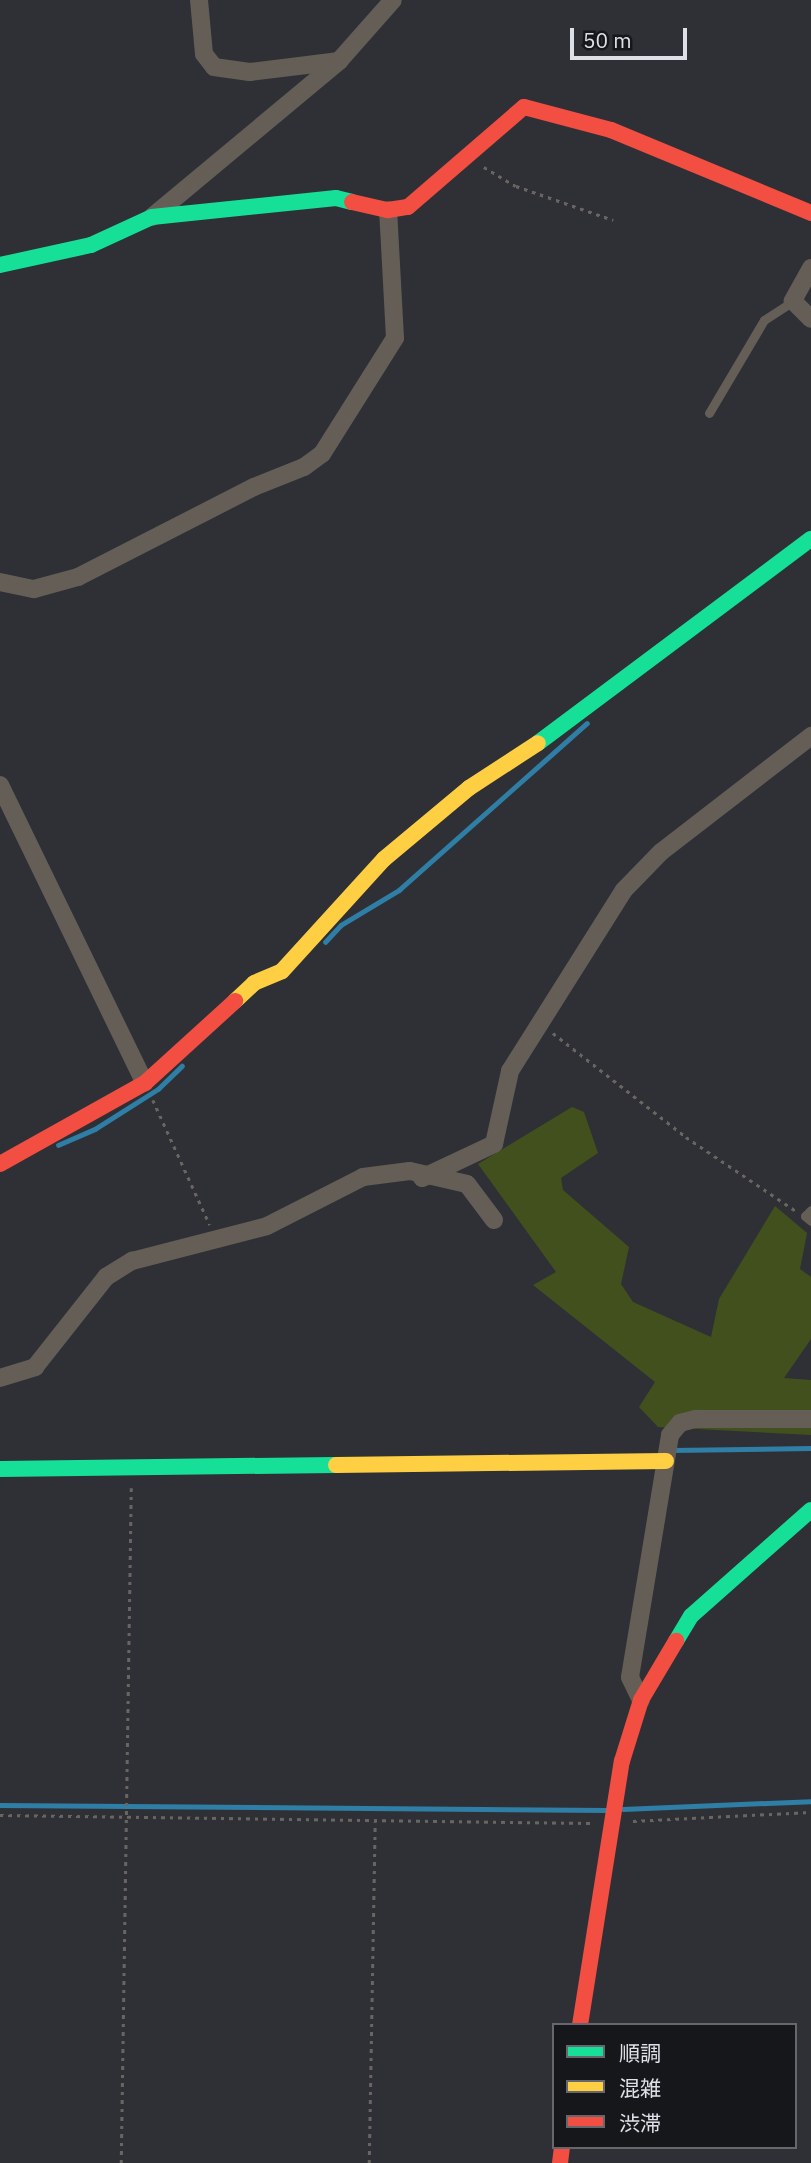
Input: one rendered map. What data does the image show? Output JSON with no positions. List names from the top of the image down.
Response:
{
  "legend": ["順調", "混雑", "渋滞"],
  "scale_bar": "50 m"
}
